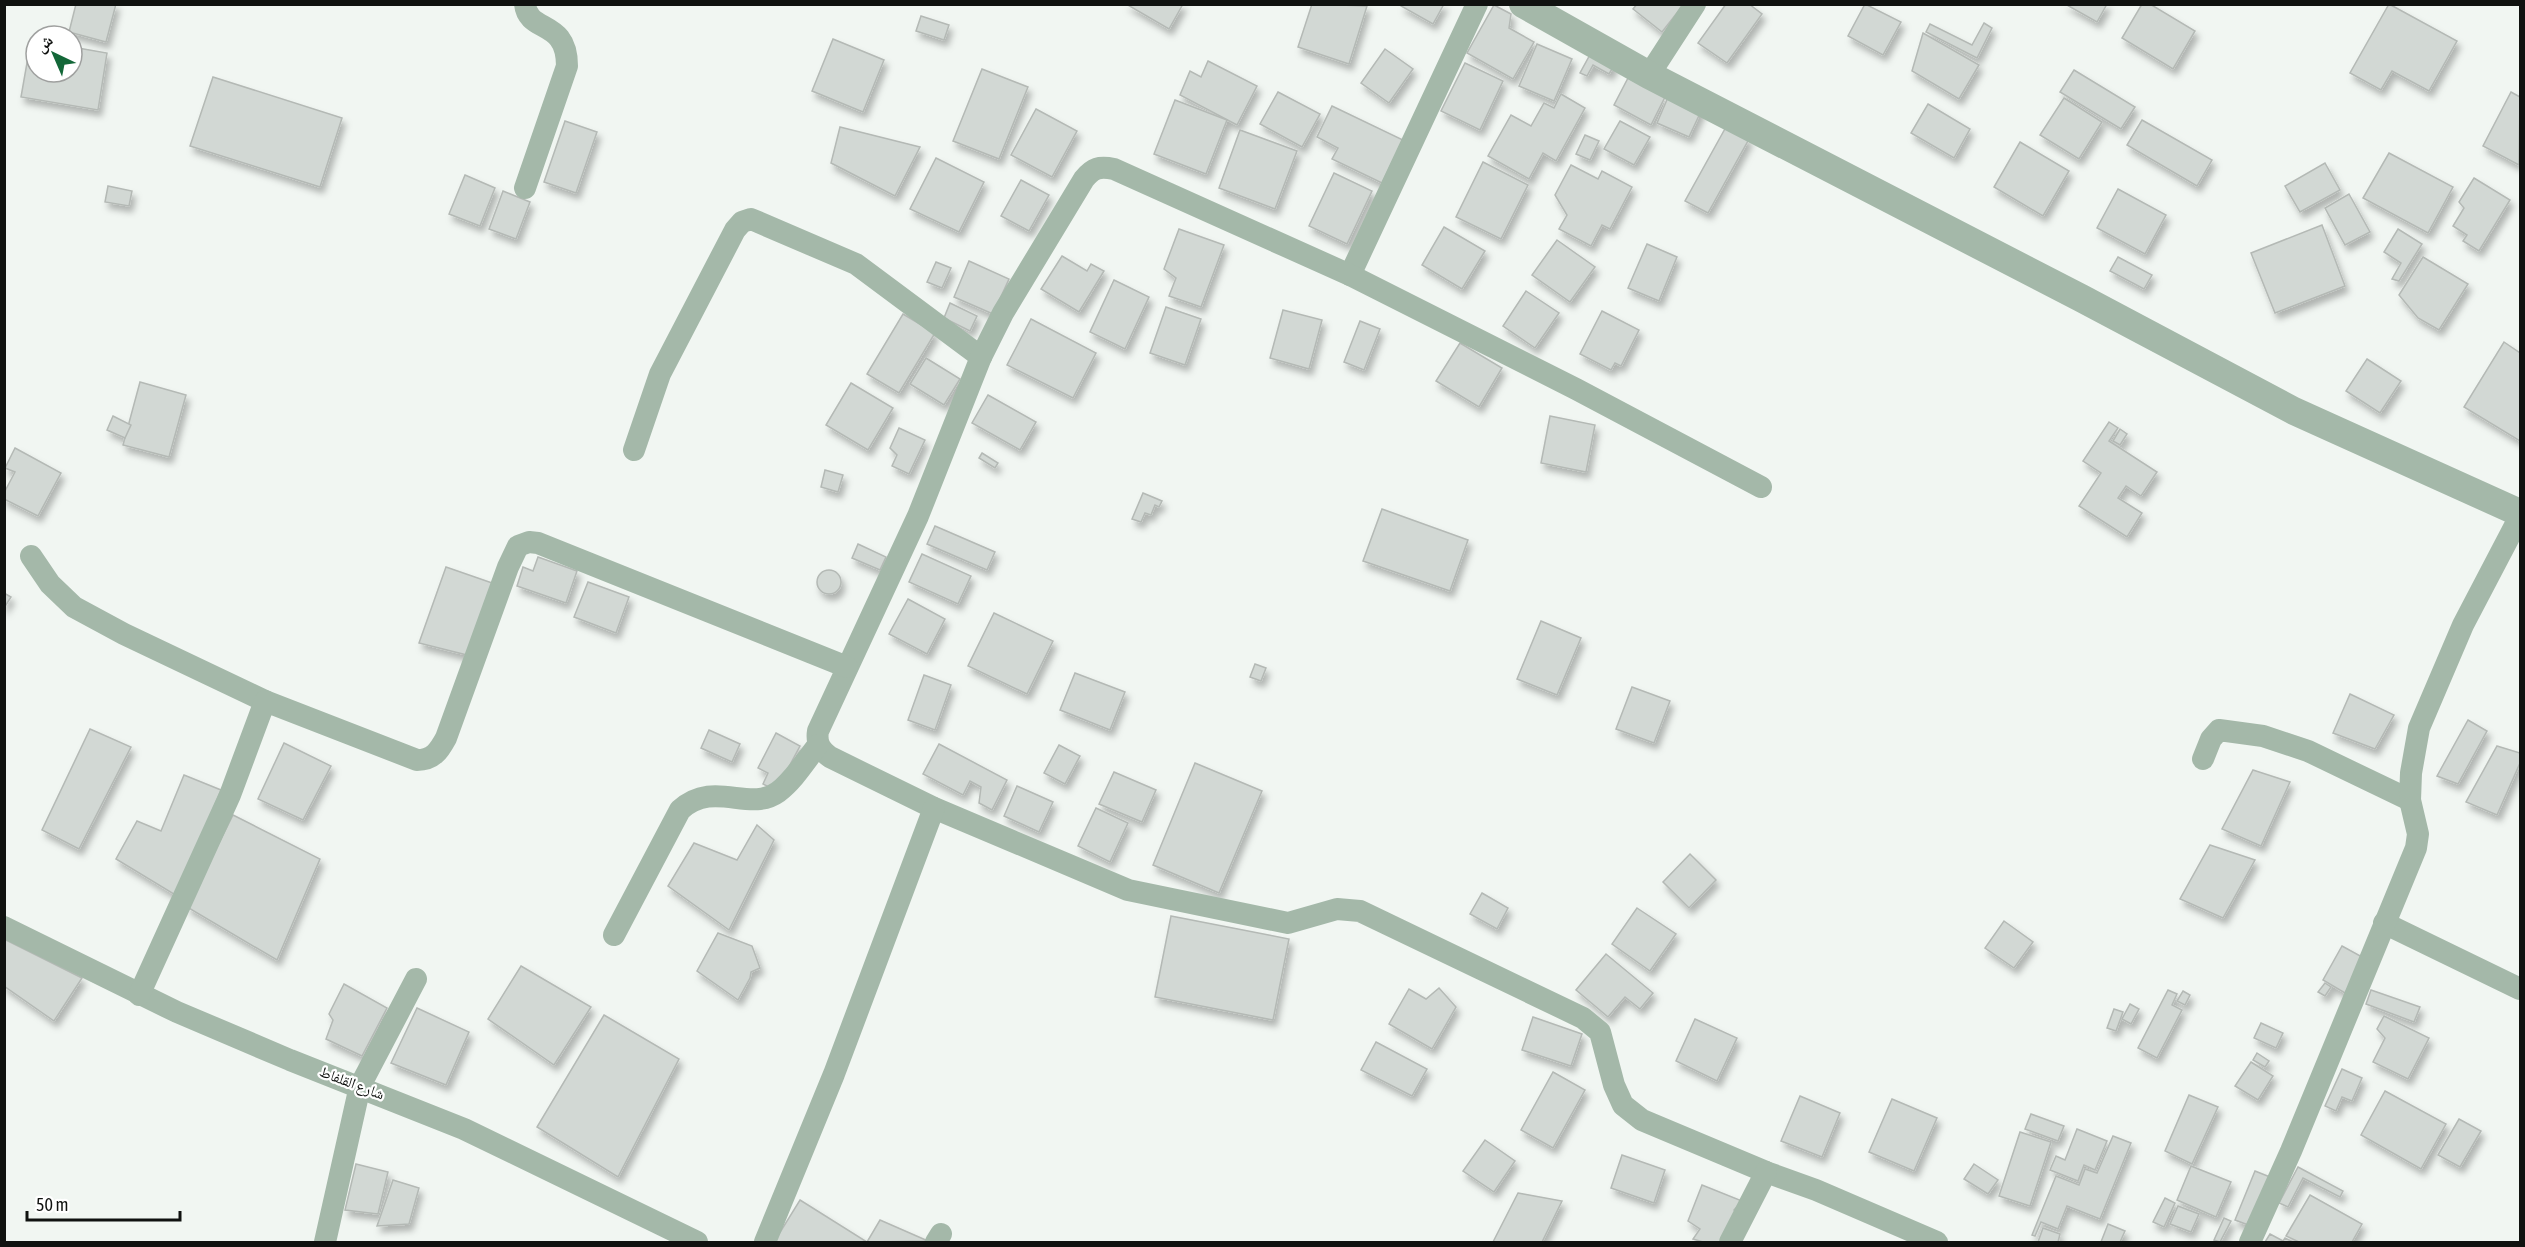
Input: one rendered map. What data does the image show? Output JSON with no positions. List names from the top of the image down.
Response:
{
  "streets": {
    "street": ["شارع القلفاط"]
  },
  "scale_bar": "50 m",
  "north": "top left"
}
